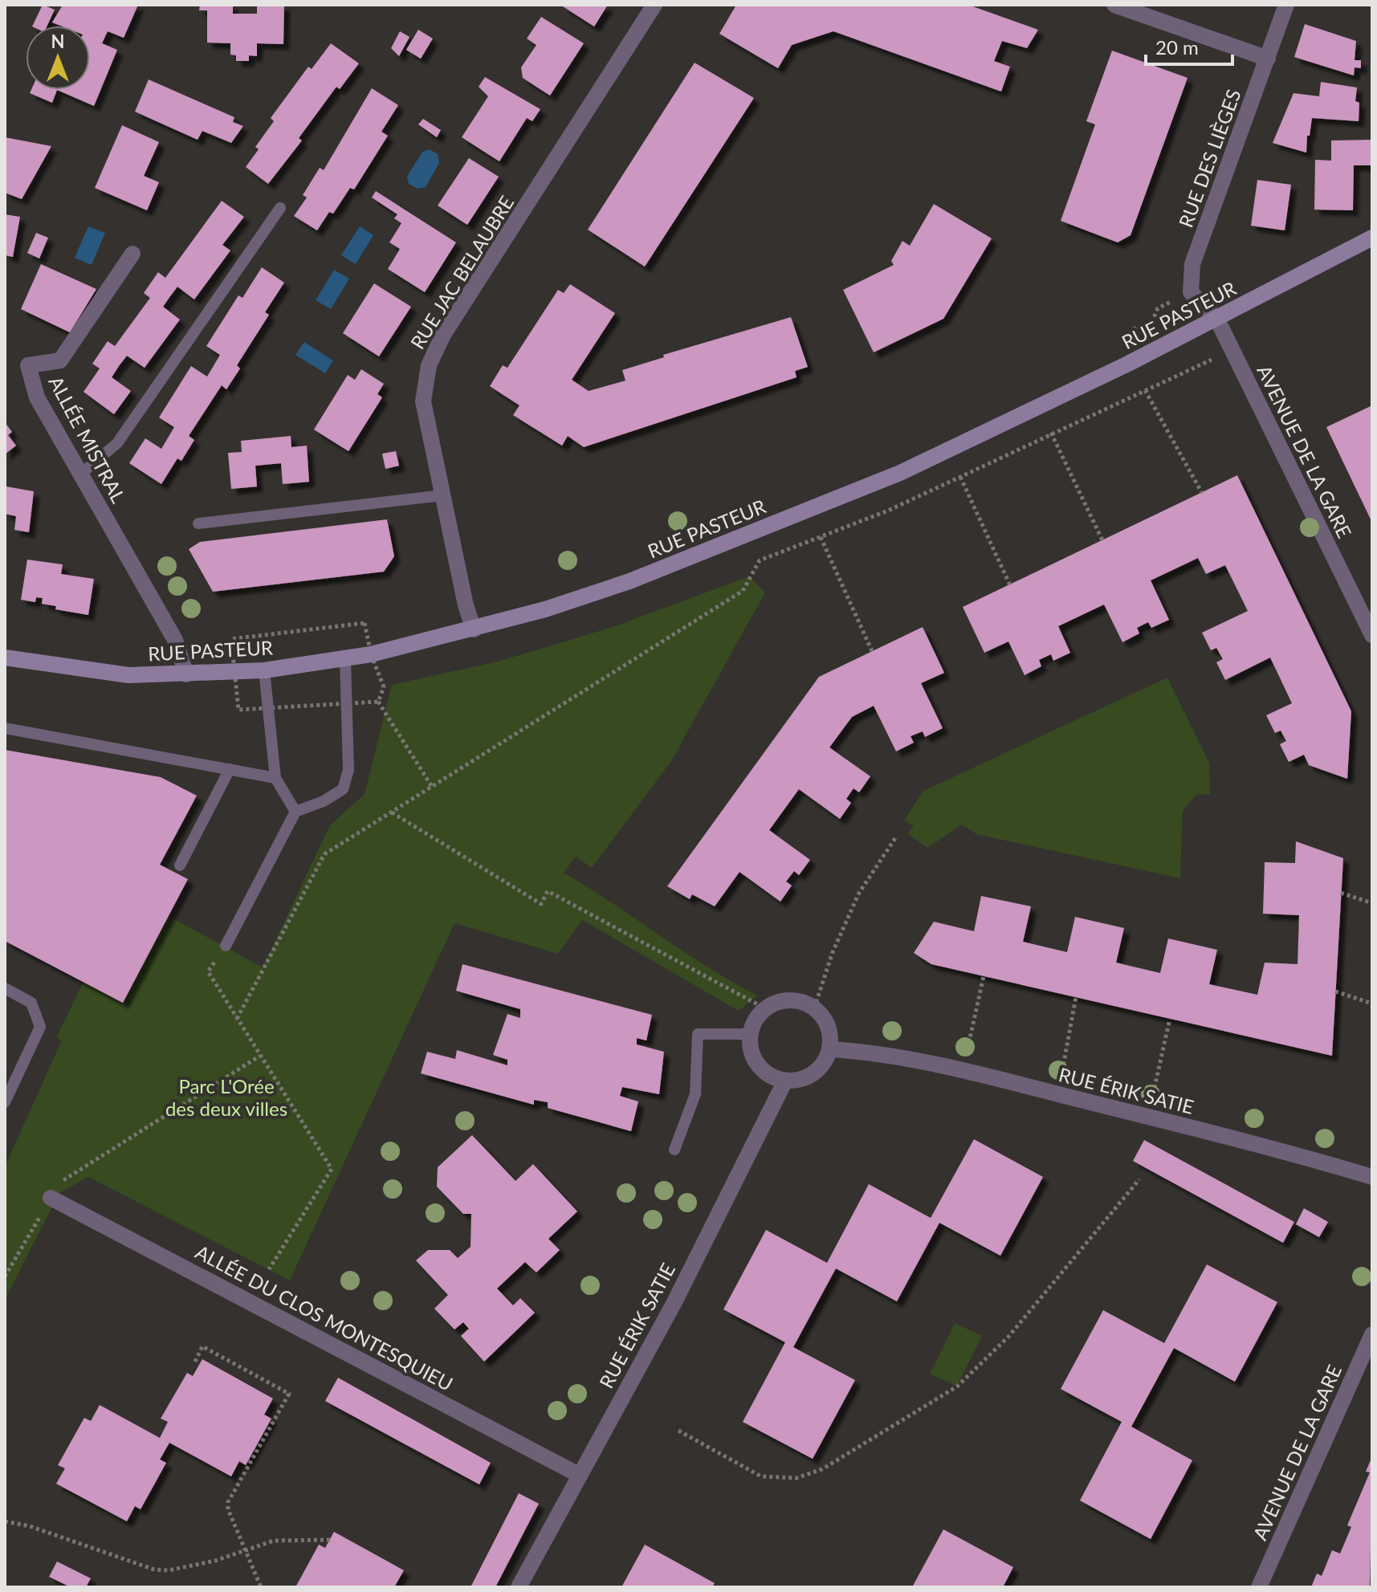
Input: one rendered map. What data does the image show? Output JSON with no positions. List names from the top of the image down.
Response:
{
  "streets": {
    "street": [
      "RUE DES LIÈGES",
      "RUE JAC BELAUBRE",
      "RUE PASTEUR",
      "ALLÉE MISTRAL",
      "AVENUE DE LA GARE",
      "RUE ÉRIK SATIE",
      "ALLÉE DU CLOS MONTESQUIEU"
    ]
  },
  "crossings": [
    ["RUE DES LIÈGES", "RUE PASTEUR"],
    ["RUE DES LIÈGES", "AVENUE DE LA GARE"],
    ["RUE JAC BELAUBRE", "RUE PASTEUR"],
    ["RUE PASTEUR", "ALLÉE MISTRAL"],
    ["RUE PASTEUR", "AVENUE DE LA GARE"],
    ["RUE ÉRIK SATIE", "ALLÉE DU CLOS MONTESQUIEU"]
  ],
  "parks": ["Parc L'Orée des deux villes"],
  "scale_bar": "20 m",
  "north": "top"
}
